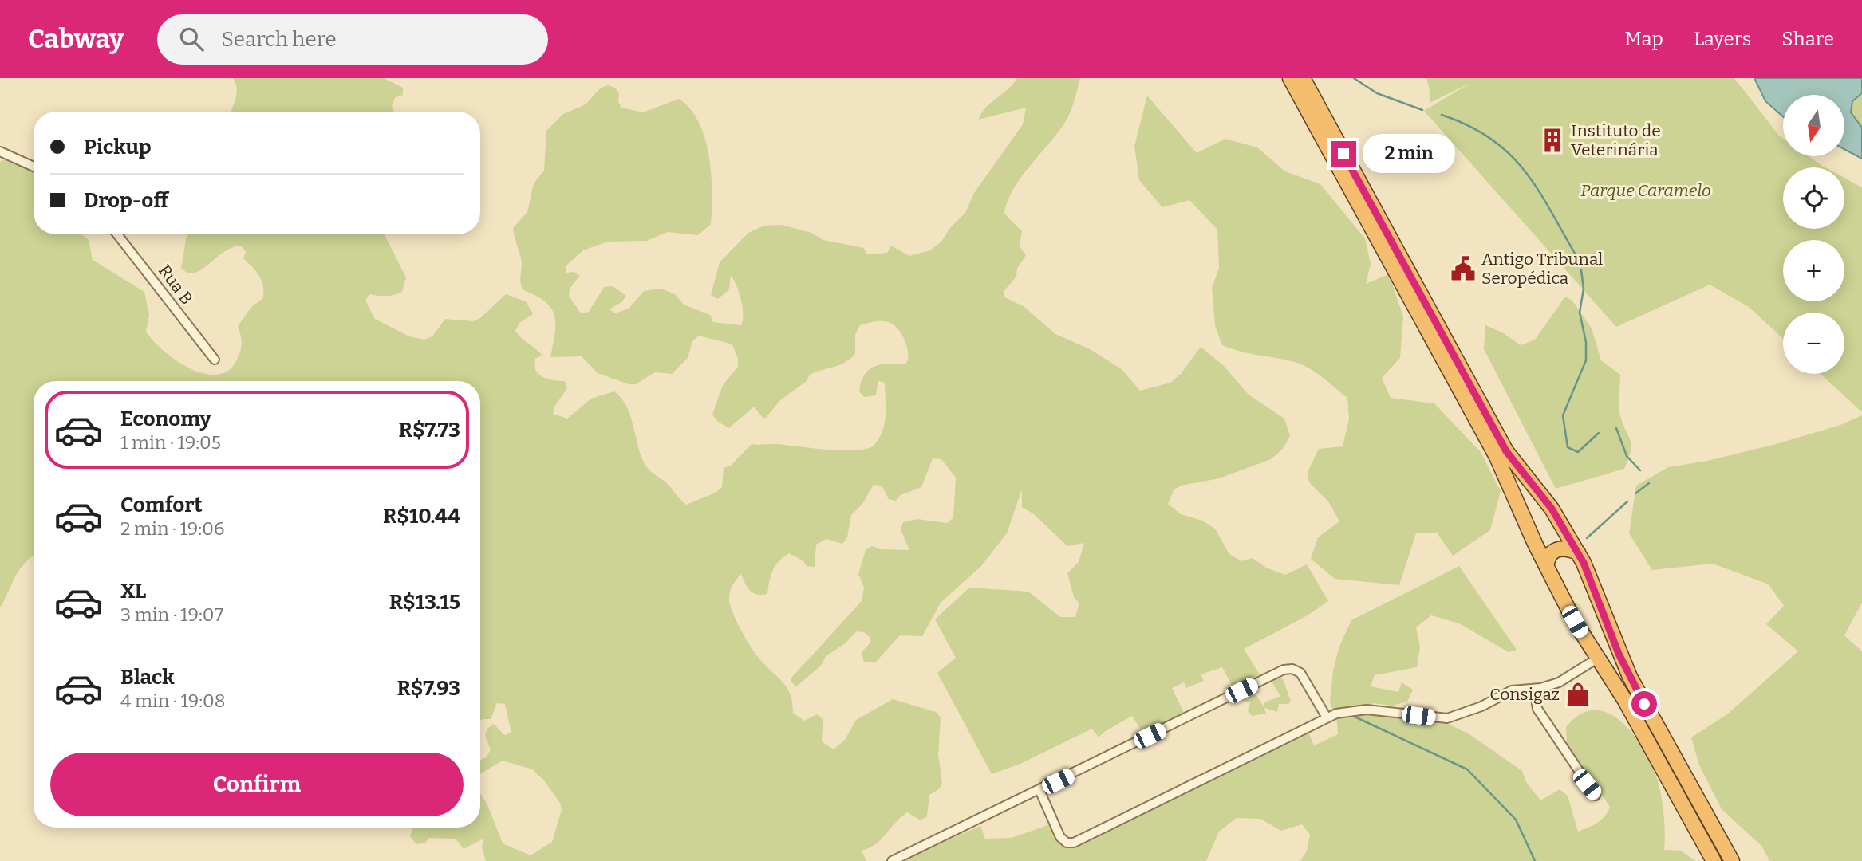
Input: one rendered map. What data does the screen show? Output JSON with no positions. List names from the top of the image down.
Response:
{
  "streets": {
    "street": ["Rua B"]
  },
  "parks": ["Parque Caramelo"],
  "places": {
    "building": ["Instituto de Veterinária"],
    "public building": ["Antigo Tribunal Seropédica"],
    "shop": ["Consigaz"]
  },
  "north": "bottom",
  "page": {
    "header": "Cabway",
    "search": "Search here",
    "nav": ["Map", "Layers", "Share"],
    "map_buttons": ["+", "−"],
    "banner": ["Pickup", "Drop-off"],
    "bubble": "2 min",
    "list": [
      {
        "name": "Economy",
        "note": "1 min · 19:05",
        "value": "R$7.73"
      },
      {
        "name": "Comfort",
        "note": "2 min · 19:06",
        "value": "R$10.44"
      },
      {
        "name": "XL",
        "note": "3 min · 19:07",
        "value": "R$13.15"
      },
      {
        "name": "Black",
        "note": "4 min · 19:08",
        "value": "R$7.93"
      }
    ],
    "buttons": "Confirm"
  }
}
